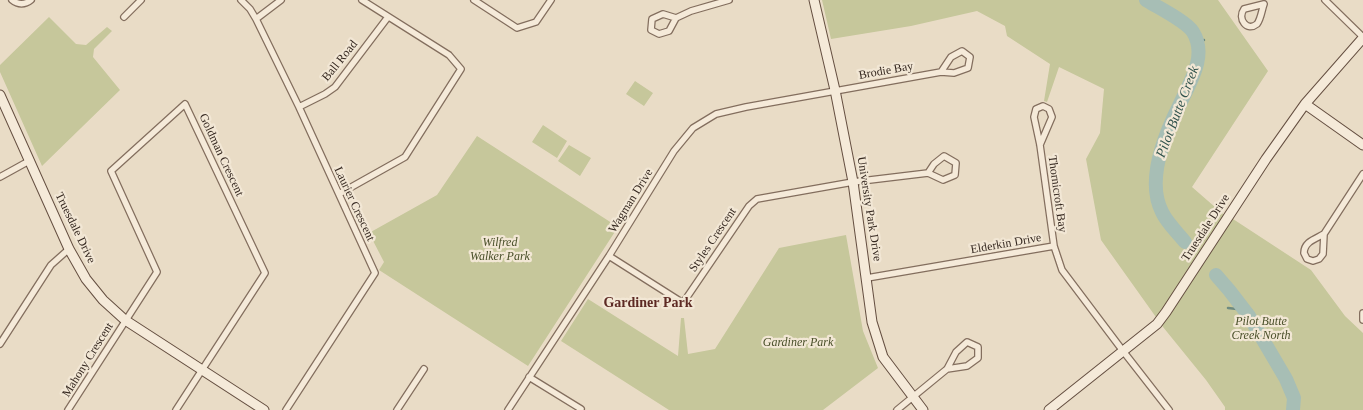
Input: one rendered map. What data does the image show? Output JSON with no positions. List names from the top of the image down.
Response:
{
  "streets": {
    "street": [
      "Ball Road",
      "Brodie Bay",
      "Goldman Crescent",
      "Thornicroft Bay",
      "Wagman Drive",
      "Laurier Crescent",
      "University Park Drive",
      "Truesdale Drive",
      "Styles Crescent",
      "Elderkin Drive",
      "Mahony Crescent"
    ]
  },
  "crossings": [
    ["Ball Road", "Laurier Crescent"],
    ["Brodie Bay", "Wagman Drive"],
    ["Brodie Bay", "University Park Drive"],
    ["Goldman Crescent", "Truesdale Drive"],
    ["Goldman Crescent", "Mahony Crescent"],
    ["Thornicroft Bay", "Elderkin Drive"],
    ["Wagman Drive", "University Park Drive"],
    ["Wagman Drive", "Styles Crescent"],
    ["University Park Drive", "Styles Crescent"],
    ["University Park Drive", "Elderkin Drive"],
    ["Truesdale Drive", "Elderkin Drive"],
    ["Truesdale Drive", "Mahony Crescent"]
  ],
  "districts": ["Gardiner Park"],
  "water": ["Pilot Butte Creek"],
  "parks": ["Wilfred Walker Park", "Pilot Butte Creek North", "Gardiner Park"]
}
